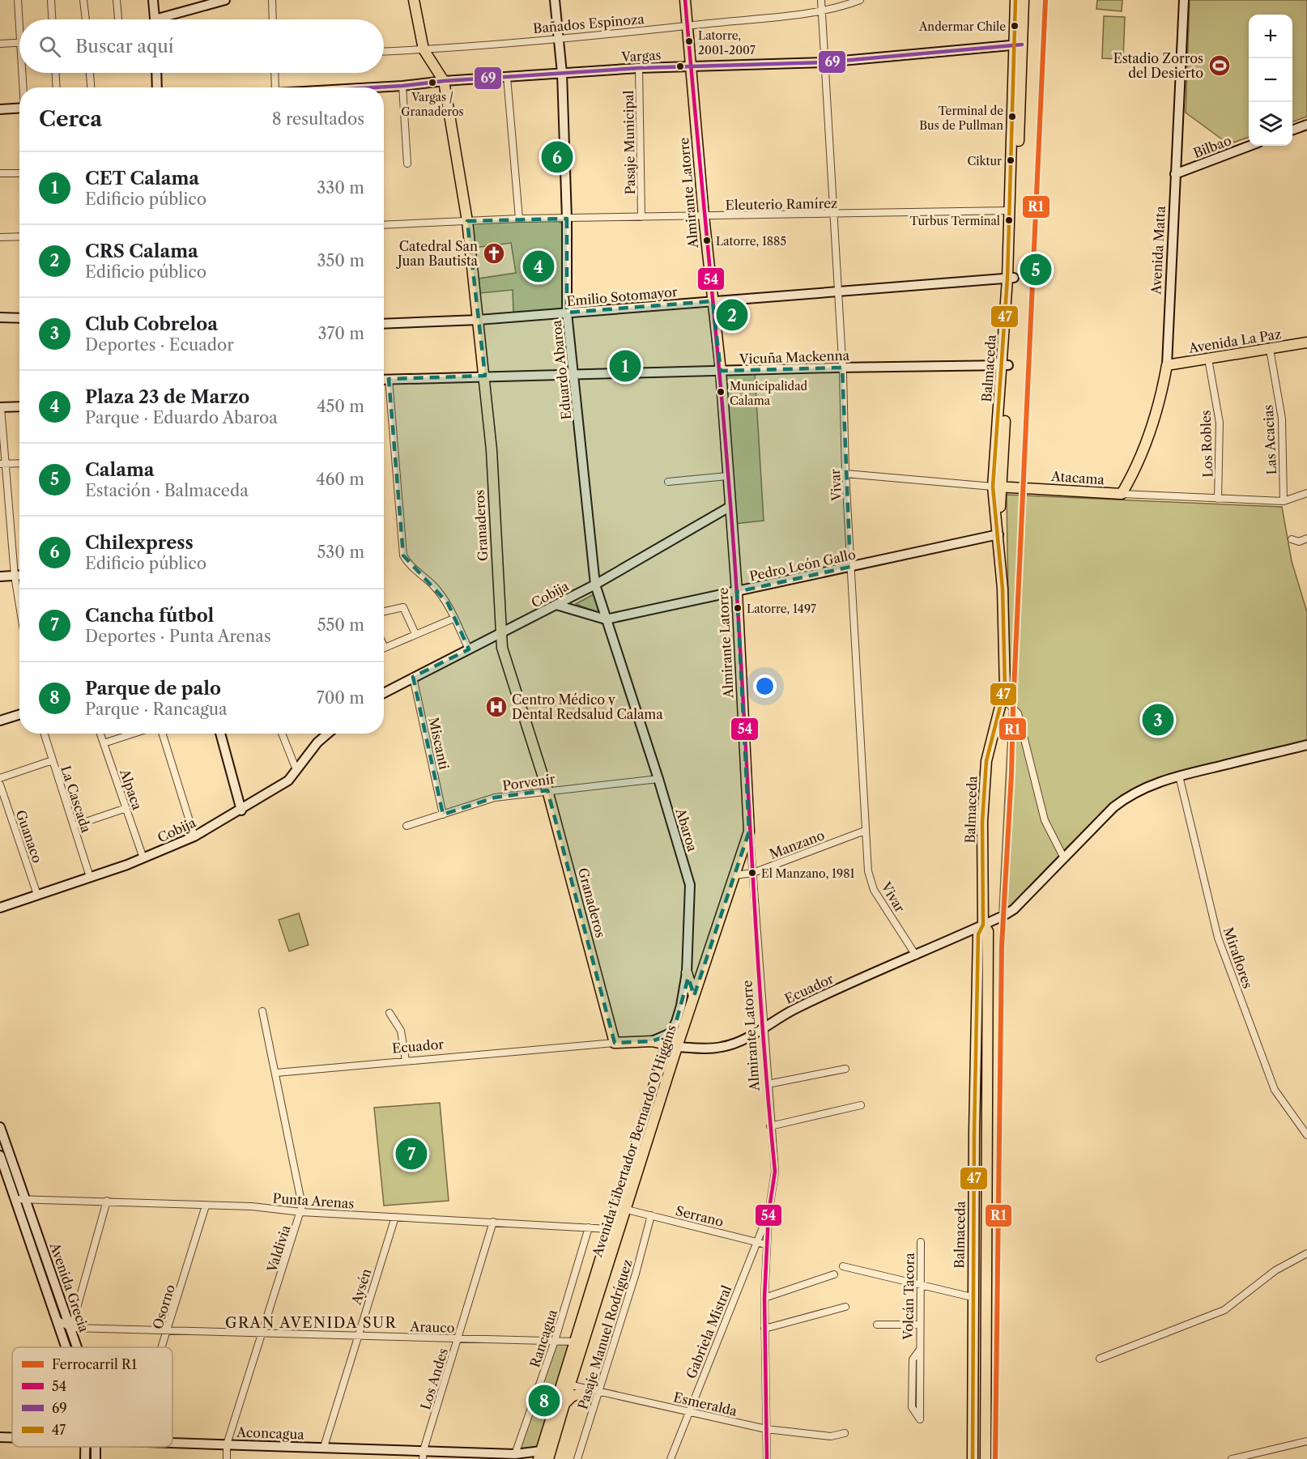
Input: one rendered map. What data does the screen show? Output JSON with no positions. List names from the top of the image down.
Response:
{
  "streets": {
    "main road": [
      "Almirante Latorre",
      "Avenida Matta",
      "Avenida La Paz",
      "Balmaceda",
      "Atacama",
      "Granaderos",
      "Ecuador",
      "Avenida Libertador Bernardo O'Higgins"
    ],
    "street": [
      "Bañados Espinoza",
      "Vargas",
      "Pasaje Municipal",
      "Bilbao",
      "Eleuterio Ramírez",
      "Emilio Sotomayor",
      "Vicuña Mackenna",
      "Eduardo Abaroa",
      "Las Acacias",
      "Los Robles",
      "Vivar",
      "Pedro León Gallo",
      "Cobija",
      "Miscanti",
      "Porvenir",
      "Alpaca",
      "La Cascada",
      "Abaroa",
      "Guanaco",
      "Manzano",
      "Miraflores",
      "Punta Arenas",
      "Serrano",
      "Valdivia",
      "Aysén",
      "Avenida Grecia",
      "Volcán Tacora",
      "Osorno",
      "Arauco",
      "Gabriela Mistral",
      "Pasaje Manuel Rodríguez",
      "Rancagua",
      "Los Andes",
      "Esmeralda",
      "Aconcagua"
    ]
  },
  "crossings": [
    ["Bañados Espinoza", "Almirante Latorre"],
    ["Bañados Espinoza", "Eduardo Abaroa"],
    ["Bañados Espinoza", "Vivar"],
    ["Bañados Espinoza", "Granaderos"],
    ["Vargas", "Pasaje Municipal"],
    ["Vargas", "Almirante Latorre"],
    ["Vargas", "Balmaceda"],
    ["Vargas", "Eduardo Abaroa"],
    ["Vargas", "Vivar"],
    ["Vargas", "Granaderos"],
    ["Pasaje Municipal", "Eleuterio Ramírez"],
    ["Bilbao", "Avenida Matta"],
    ["Almirante Latorre", "Eleuterio Ramírez"],
    ["Almirante Latorre", "Emilio Sotomayor"],
    ["Almirante Latorre", "Vicuña Mackenna"],
    ["Almirante Latorre", "Pedro León Gallo"],
    ["Almirante Latorre", "Cobija"],
    ["Almirante Latorre", "Manzano"],
    ["Almirante Latorre", "Ecuador"],
    ["Almirante Latorre", "Avenida Libertador Bernardo O'Higgins"],
    ["Almirante Latorre", "Serrano"],
    ["Almirante Latorre", "Gabriela Mistral"],
    ["Almirante Latorre", "Esmeralda"],
    ["Eleuterio Ramírez", "Balmaceda"],
    ["Eleuterio Ramírez", "Eduardo Abaroa"],
    ["Eleuterio Ramírez", "Vivar"],
    ["Eleuterio Ramírez", "Granaderos"],
    ["Avenida Matta", "Avenida La Paz"],
    ["Avenida Matta", "Atacama"],
    ["Emilio Sotomayor", "Balmaceda"],
    ["Emilio Sotomayor", "Eduardo Abaroa"],
    ["Emilio Sotomayor", "Vivar"],
    ["Emilio Sotomayor", "Granaderos"],
    ["Avenida La Paz", "Las Acacias"],
    ["Avenida La Paz", "Los Robles"],
    ["Vicuña Mackenna", "Balmaceda"],
    ["Vicuña Mackenna", "Eduardo Abaroa"],
    ["Vicuña Mackenna", "Vivar"],
    ["Vicuña Mackenna", "Granaderos"],
    ["Balmaceda", "Atacama"],
    ["Balmaceda", "Pedro León Gallo"],
    ["Balmaceda", "Ecuador"],
    ["Eduardo Abaroa", "Pedro León Gallo"],
    ["Eduardo Abaroa", "Cobija"],
    ["Eduardo Abaroa", "Abaroa"],
    ["Las Acacias", "Atacama"],
    ["Los Robles", "Atacama"],
    ["Atacama", "Vivar"],
    ["Vivar", "Pedro León Gallo"],
    ["Vivar", "Manzano"],
    ["Vivar", "Ecuador"],
    ["Granaderos", "Cobija"],
    ["Granaderos", "Porvenir"],
    ["Granaderos", "Ecuador"],
    ["Pedro León Gallo", "Cobija"],
    ["Pedro León Gallo", "Abaroa"],
    ["Cobija", "Miscanti"],
    ["Cobija", "Alpaca"],
    ["Cobija", "La Cascada"],
    ["Cobija", "Guanaco"],
    ["Miscanti", "Porvenir"],
    ["Porvenir", "Abaroa"],
    ["Abaroa", "Ecuador"],
    ["Manzano", "Avenida Libertador Bernardo O'Higgins"],
    ["Miraflores", "Ecuador"],
    ["Ecuador", "Avenida Libertador Bernardo O'Higgins"],
    ["Ecuador", "Valdivia"],
    ["Avenida Libertador Bernardo O'Higgins", "Punta Arenas"],
    ["Avenida Libertador Bernardo O'Higgins", "Serrano"],
    ["Avenida Libertador Bernardo O'Higgins", "Arauco"],
    ["Avenida Libertador Bernardo O'Higgins", "Esmeralda"],
    ["Avenida Libertador Bernardo O'Higgins", "Aconcagua"],
    ["Punta Arenas", "Valdivia"],
    ["Punta Arenas", "Aysén"],
    ["Punta Arenas", "Avenida Grecia"],
    ["Punta Arenas", "Osorno"],
    ["Punta Arenas", "Rancagua"],
    ["Punta Arenas", "Los Andes"],
    ["Serrano", "Gabriela Mistral"],
    ["Serrano", "Pasaje Manuel Rodríguez"],
    ["Valdivia", "Arauco"],
    ["Valdivia", "Aconcagua"],
    ["Aysén", "Arauco"],
    ["Aysén", "Aconcagua"],
    ["Avenida Grecia", "Arauco"],
    ["Osorno", "Arauco"],
    ["Arauco", "Rancagua"],
    ["Arauco", "Los Andes"],
    ["Gabriela Mistral", "Esmeralda"],
    ["Pasaje Manuel Rodríguez", "Esmeralda"],
    ["Rancagua", "Aconcagua"],
    ["Los Andes", "Aconcagua"]
  ],
  "districts": ["GRAN AVENIDA SUR"],
  "places": {
    "other": [
      "Andermar Chile",
      "Latorre, 2001-2007",
      "Vargas / Granaderos",
      "Terminal de Bus de Pullman",
      "Ciktur",
      "Turbus Terminal",
      "Latorre, 1885",
      "Municipalidad Calama",
      "Latorre, 1497",
      "El Manzano, 1981"
    ],
    "sports": ["Estadio Zorros del Desierto"],
    "church": ["Catedral San Juan Bautista"],
    "hospital": ["Centro Médico y Dental Redsalud Calama"]
  },
  "lines": [
    "rail line R1",
    "transit line 54",
    "transit line 47",
    "transit line 69"
  ],
  "legend": [
    "Ferrocarril R1",
    "54",
    "69",
    "47"
  ],
  "page": {
    "map_buttons": ["+", "−"],
    "search": "Buscar aquí",
    "heading": ["Cerca", "8 resultados"],
    "pins": [
      "6",
      "4",
      "5",
      "2",
      "1",
      "3",
      "7",
      "8"
    ],
    "list": [
      {
        "mark": "1",
        "name": "CET Calama",
        "note": "Edificio público",
        "value": "330 m"
      },
      {
        "mark": "2",
        "name": "CRS Calama",
        "note": "Edificio público",
        "value": "350 m"
      },
      {
        "mark": "3",
        "name": "Club Cobreloa",
        "note": "Deportes · Ecuador",
        "value": "370 m"
      },
      {
        "mark": "4",
        "name": "Plaza 23 de Marzo",
        "note": "Parque · Eduardo Abaroa",
        "value": "450 m"
      },
      {
        "mark": "5",
        "name": "Calama",
        "note": "Estación · Balmaceda",
        "value": "460 m"
      },
      {
        "mark": "6",
        "name": "Chilexpress",
        "note": "Edificio público",
        "value": "530 m"
      },
      {
        "mark": "7",
        "name": "Cancha fútbol",
        "note": "Deportes · Punta Arenas",
        "value": "550 m"
      },
      {
        "mark": "8",
        "name": "Parque de palo",
        "note": "Parque · Rancagua",
        "value": "700 m"
      }
    ]
  }
}
